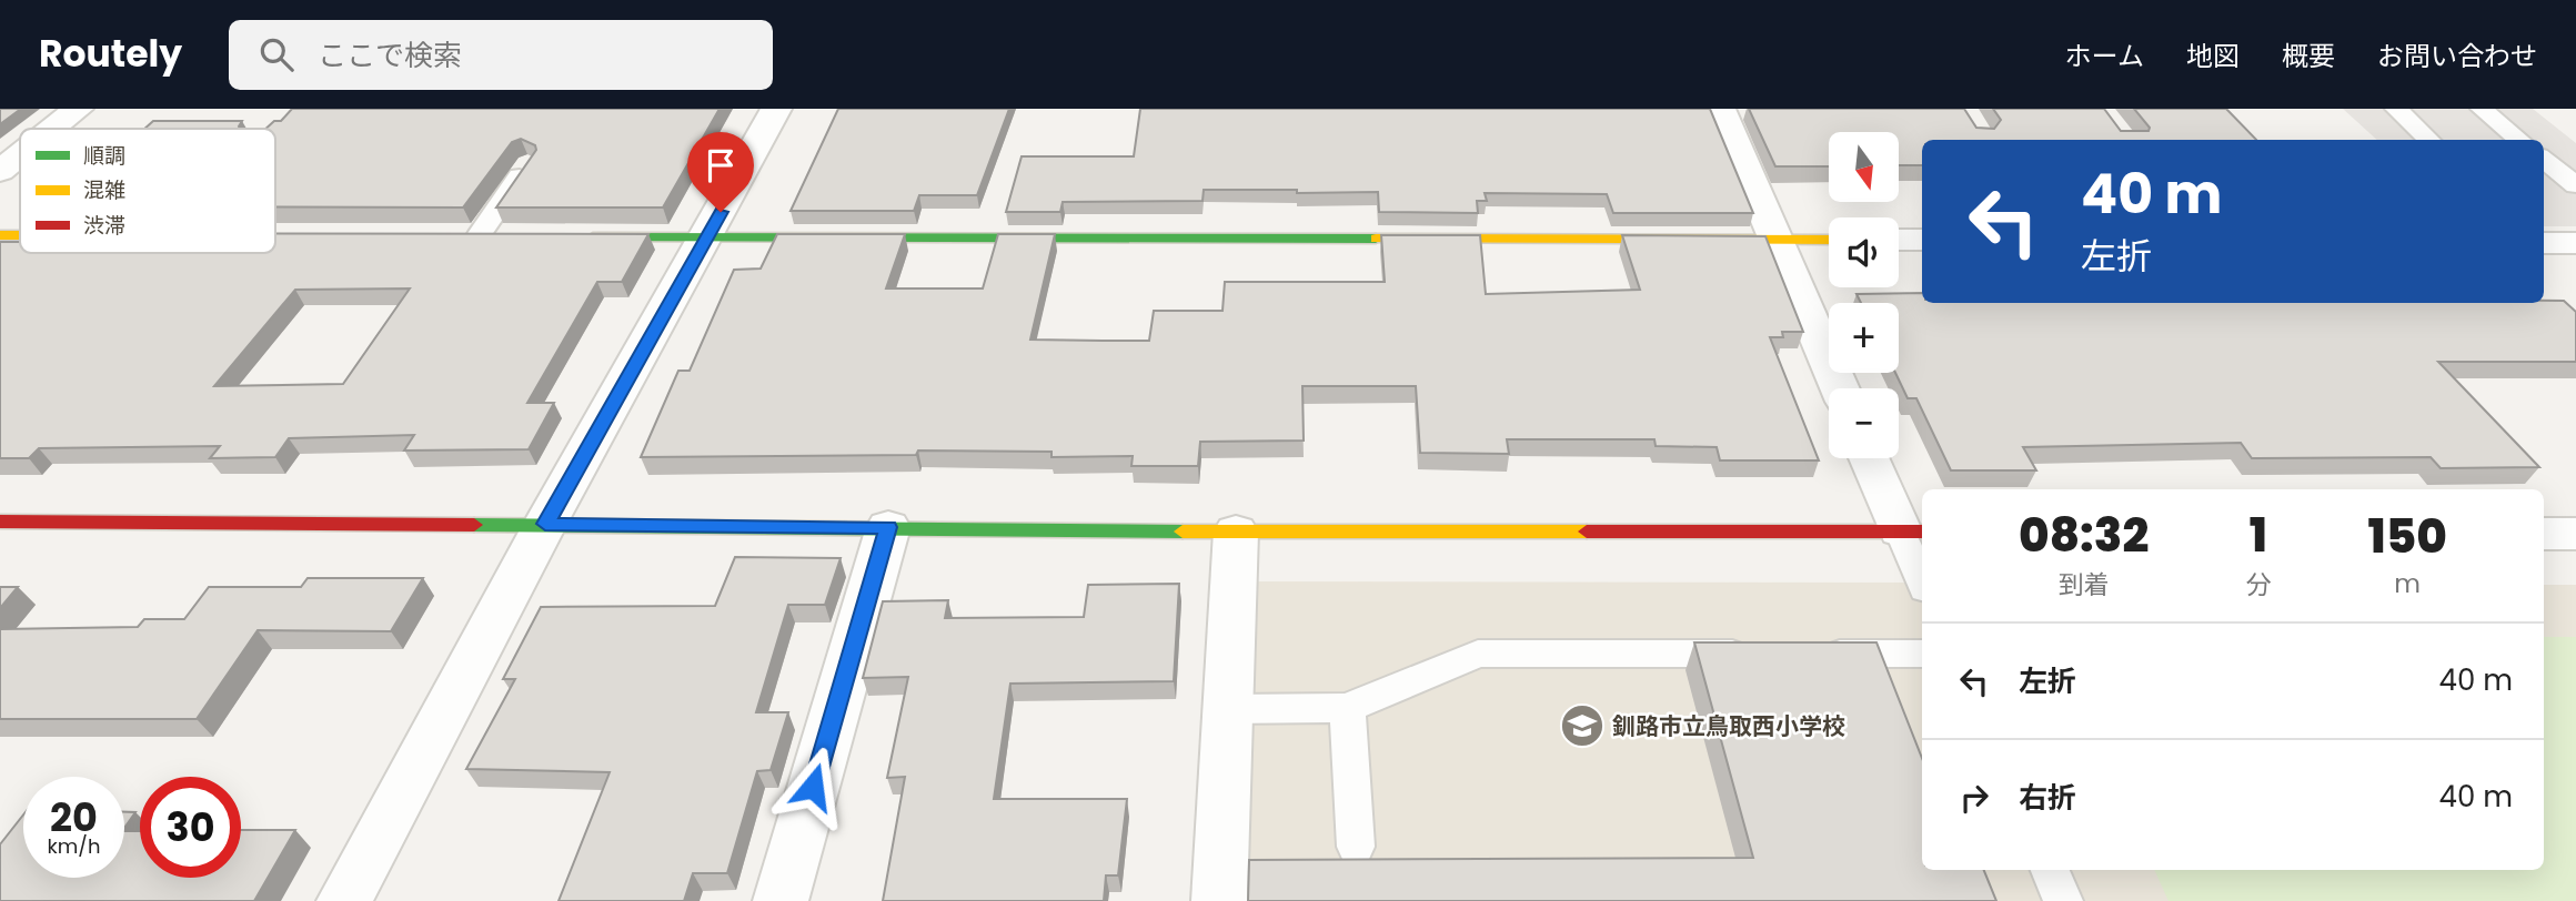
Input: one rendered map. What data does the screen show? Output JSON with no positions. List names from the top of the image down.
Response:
{
  "places": {
    "school or university": ["釧路市立鳥取西小学校"]
  },
  "legend": ["順調", "混雑", "渋滞"],
  "north": "bottom",
  "page": {
    "header": "Routely",
    "search": "ここで検索",
    "nav": [
      "ホーム",
      "地図",
      "概要",
      "お問い合わせ"
    ],
    "map_buttons": ["+", "−"],
    "turn": ["40 m", "左折"],
    "eta": [
      "08:32",
      "到着",
      "1",
      "分",
      "150",
      "m"
    ],
    "list": [
      {
        "name": "左折",
        "value": "40 m"
      },
      {
        "name": "右折",
        "value": "40 m"
      }
    ],
    "speed": "20 km/h",
    "limit": "30"
  }
}
